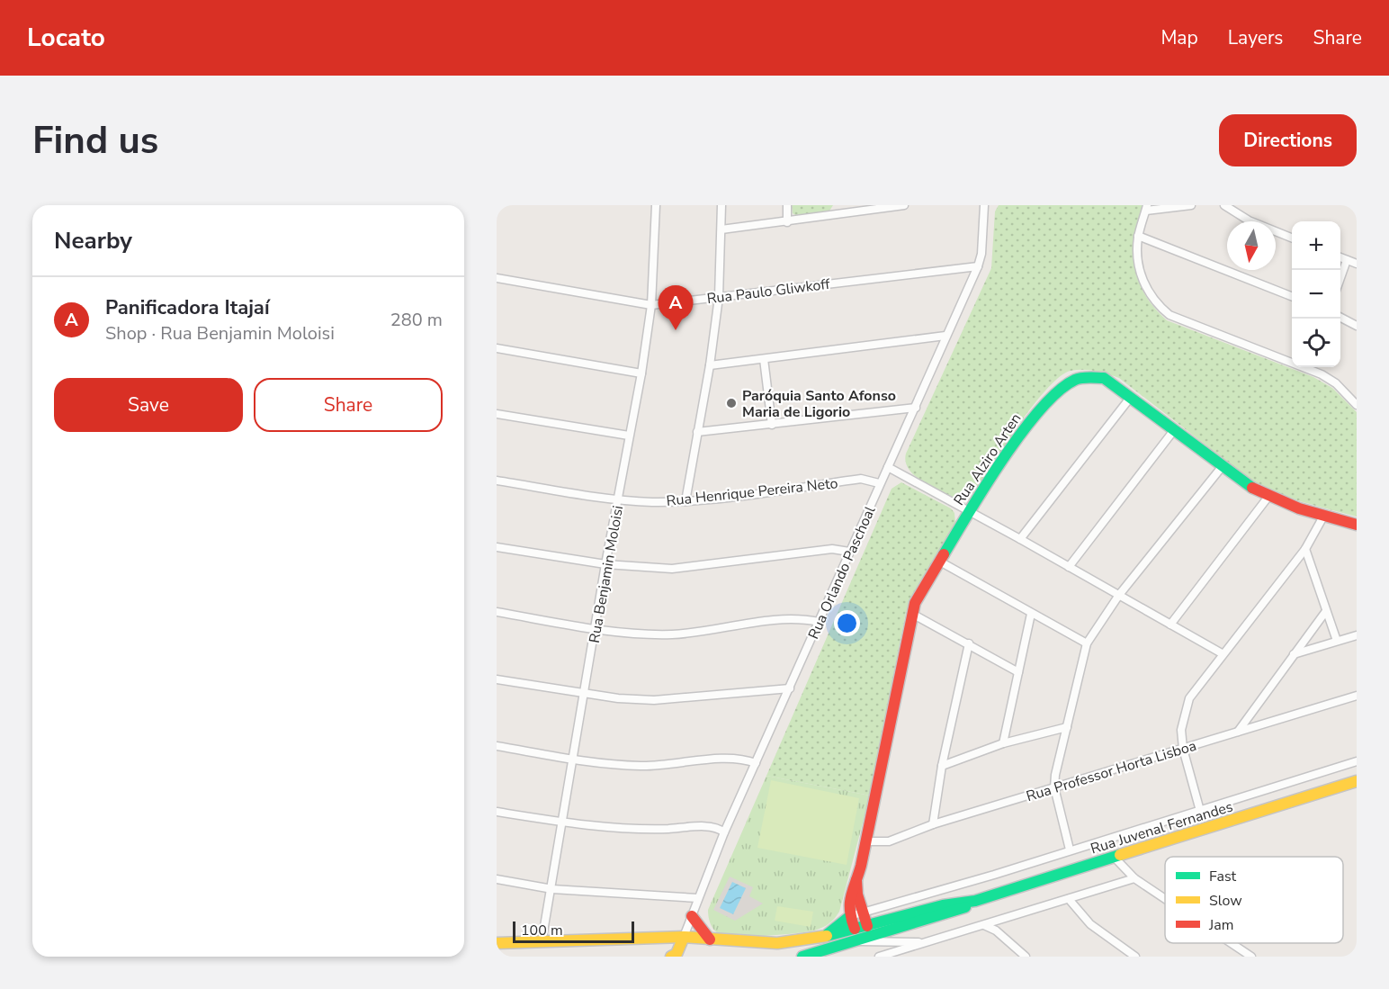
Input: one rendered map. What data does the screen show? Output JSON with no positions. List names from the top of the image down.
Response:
{
  "streets": {
    "main road": ["Rua Alziro Arten", "Rua Juvenal Fernandes"],
    "street": [
      "Rua Paulo Gliwkoff",
      "Rua Henrique Pereira Neto",
      "Rua Orlando Paschoal",
      "Rua Benjamin Moloisi",
      "Rua Professor Horta Lisboa"
    ]
  },
  "crossings": [
    ["Rua Paulo Gliwkoff", "Rua Orlando Paschoal"],
    ["Rua Paulo Gliwkoff", "Rua Benjamin Moloisi"],
    ["Rua Alziro Arten", "Rua Professor Horta Lisboa"],
    ["Rua Alziro Arten", "Rua Juvenal Fernandes"],
    ["Rua Henrique Pereira Neto", "Rua Orlando Paschoal"],
    ["Rua Henrique Pereira Neto", "Rua Benjamin Moloisi"]
  ],
  "places": ["Paróquia Santo Afonso Maria de Ligorio"],
  "legend": ["Fast", "Slow", "Jam"],
  "scale_bar": "100 m",
  "north": "bottom",
  "page": {
    "header": "Locato",
    "nav": ["Map", "Layers", "Share"],
    "buttons": [
      "Directions",
      ["Save", "Share"]
    ],
    "title": "Find us",
    "heading": "Nearby",
    "map_buttons": ["+", "−"],
    "list": [
      {
        "mark": "A",
        "name": "Panificadora Itajaí",
        "note": "Shop · Rua Benjamin Moloisi",
        "value": "280 m"
      }
    ],
    "pins": "A",
    "scale": "100 m"
  }
}
